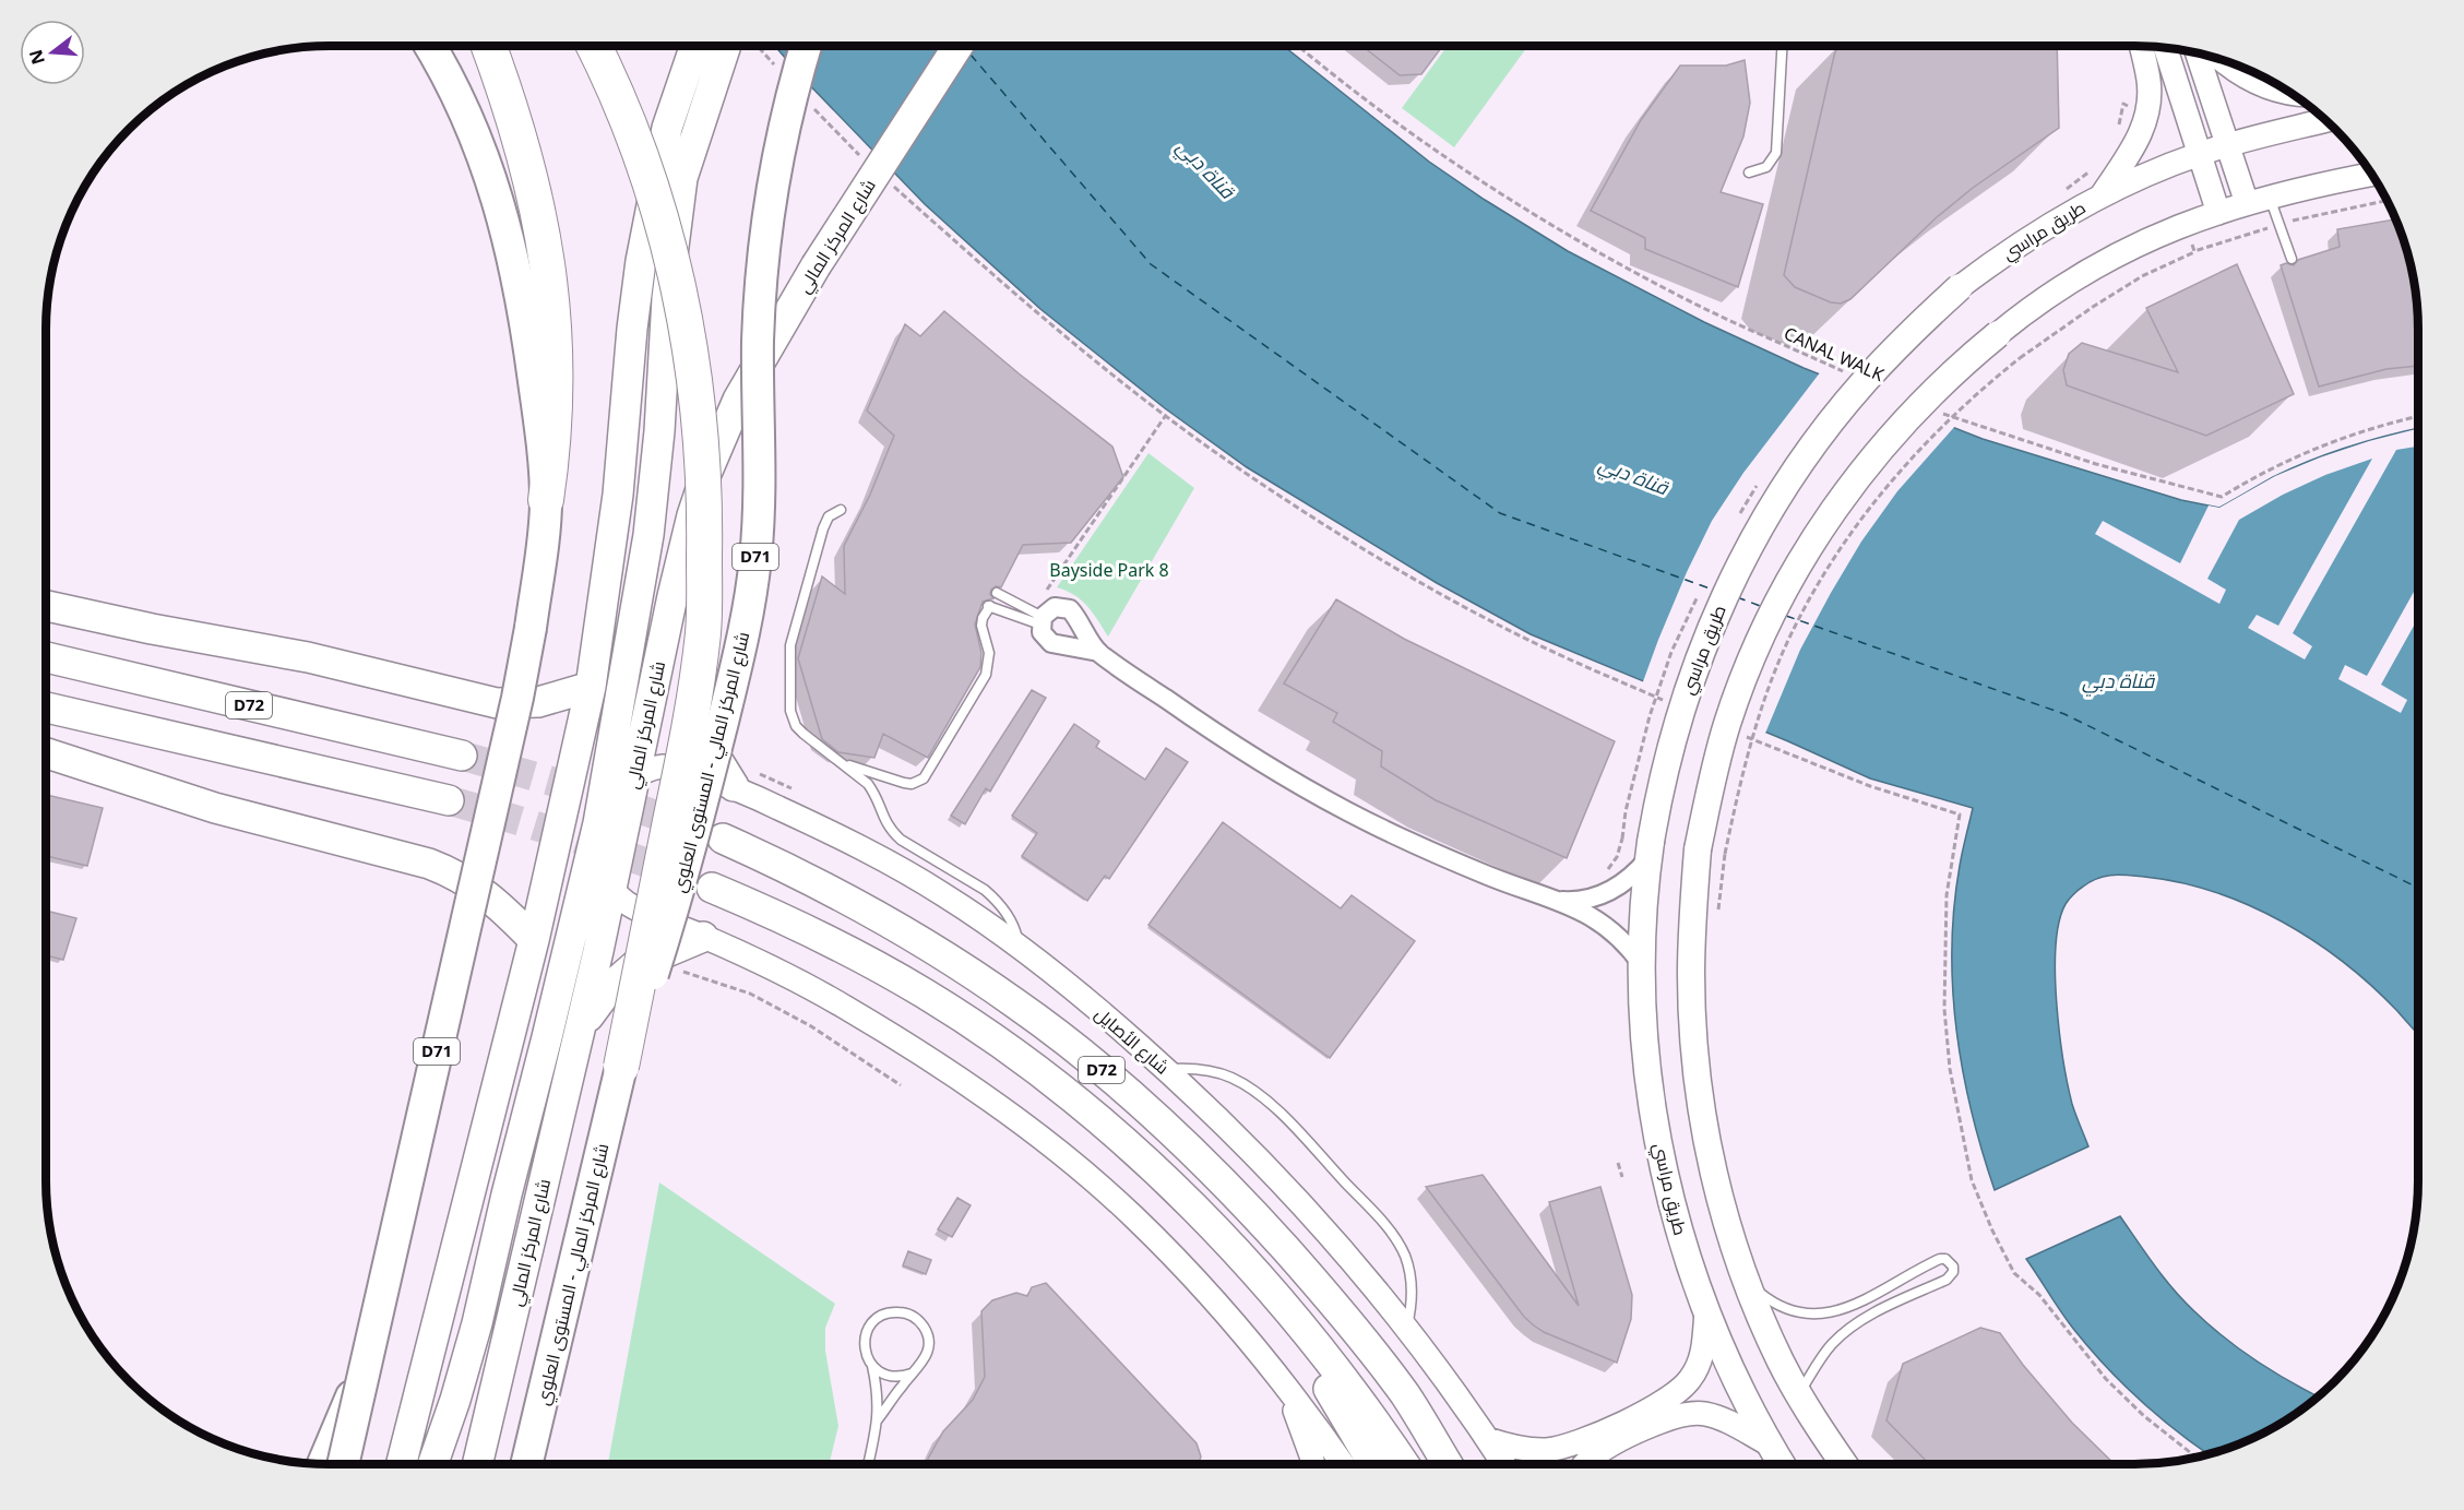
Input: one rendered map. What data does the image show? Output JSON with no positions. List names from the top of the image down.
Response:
{
  "streets": {
    "highway": ["D71", "شارع المركز المالي - المستوى العلوي"],
    "main road": ["طريق مراسي", "شارع المركز المالي", "D72"],
    "street": ["شارع الأصايل"],
    "path": ["CANAL WALK"]
  },
  "crossings": [
    ["شارع المركز المالي", "شارع الأصايل"]
  ],
  "water": ["قناة دبي"],
  "parks": ["Bayside Park 8"],
  "north": "left"
}
